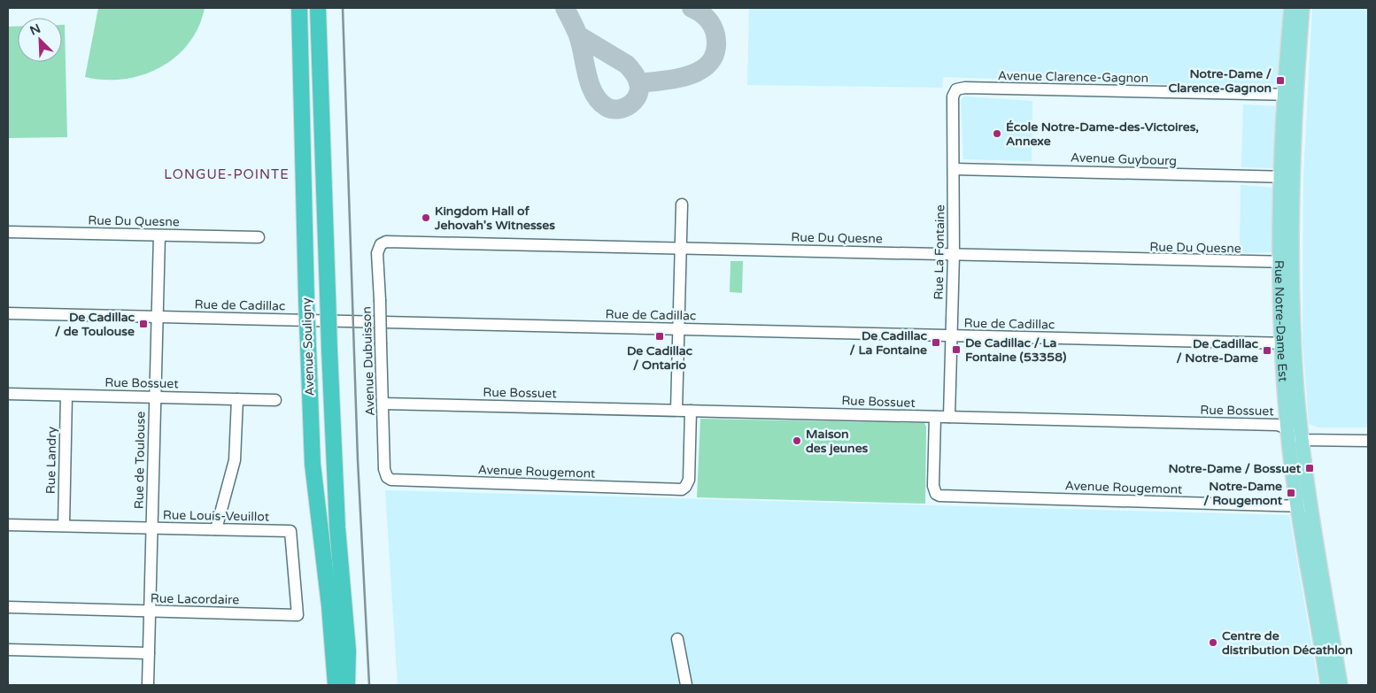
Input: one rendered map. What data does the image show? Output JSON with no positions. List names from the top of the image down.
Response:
{
  "streets": {
    "highway": ["Avenue Souligny"],
    "main road": ["Rue Notre-Dame Est"],
    "street": [
      "Avenue Clarence-Gagnon",
      "Avenue Guybourg",
      "Rue Du Quesne",
      "Rue La Fontaine",
      "Rue de Cadillac",
      "Avenue Dubuisson",
      "Rue Bossuet",
      "Rue Landry",
      "Rue de Toulouse",
      "Avenue Rougemont",
      "Rue Louis-Veuillot",
      "Rue Lacordaire"
    ]
  },
  "crossings": [
    ["Avenue Clarence-Gagnon", "Rue La Fontaine"],
    ["Avenue Clarence-Gagnon", "Rue Notre-Dame Est"],
    ["Avenue Guybourg", "Rue La Fontaine"],
    ["Avenue Guybourg", "Rue Notre-Dame Est"],
    ["Rue Du Quesne", "Rue La Fontaine"],
    ["Rue Du Quesne", "Rue Notre-Dame Est"],
    ["Rue Du Quesne", "Avenue Dubuisson"],
    ["Rue Du Quesne", "Rue de Toulouse"],
    ["Rue La Fontaine", "Rue de Cadillac"],
    ["Rue La Fontaine", "Rue Bossuet"],
    ["Rue de Cadillac", "Rue Notre-Dame Est"],
    ["Rue de Cadillac", "Rue de Toulouse"],
    ["Rue Notre-Dame Est", "Rue Bossuet"],
    ["Rue Notre-Dame Est", "Avenue Rougemont"],
    ["Avenue Dubuisson", "Rue Bossuet"],
    ["Avenue Dubuisson", "Avenue Rougemont"],
    ["Rue Bossuet", "Rue Landry"],
    ["Rue Bossuet", "Rue de Toulouse"],
    ["Rue Bossuet", "Avenue Rougemont"],
    ["Rue Landry", "Rue Louis-Veuillot"],
    ["Rue de Toulouse", "Rue Louis-Veuillot"],
    ["Rue de Toulouse", "Rue Lacordaire"],
    ["Rue Louis-Veuillot", "Rue Lacordaire"]
  ],
  "districts": ["LONGUE-POINTE"],
  "places": {
    "transit": [
      "Notre-Dame / Clarence-Gagnon",
      "De Cadillac / de Toulouse",
      "De Cadillac / Ontario",
      "De Cadillac / La Fontaine",
      "De Cadillac / La Fontaine (53358)",
      "De Cadillac / Notre-Dame",
      "Notre-Dame / Bossuet",
      "Notre-Dame / Rougemont"
    ],
    "other": [
      "École Notre-Dame-des-Victoires, Annexe",
      "Kingdom Hall of Jehovah's Witnesses",
      "Maison des jeunes",
      "Centre de distribution Décathlon"
    ]
  },
  "north": "top left"
}
